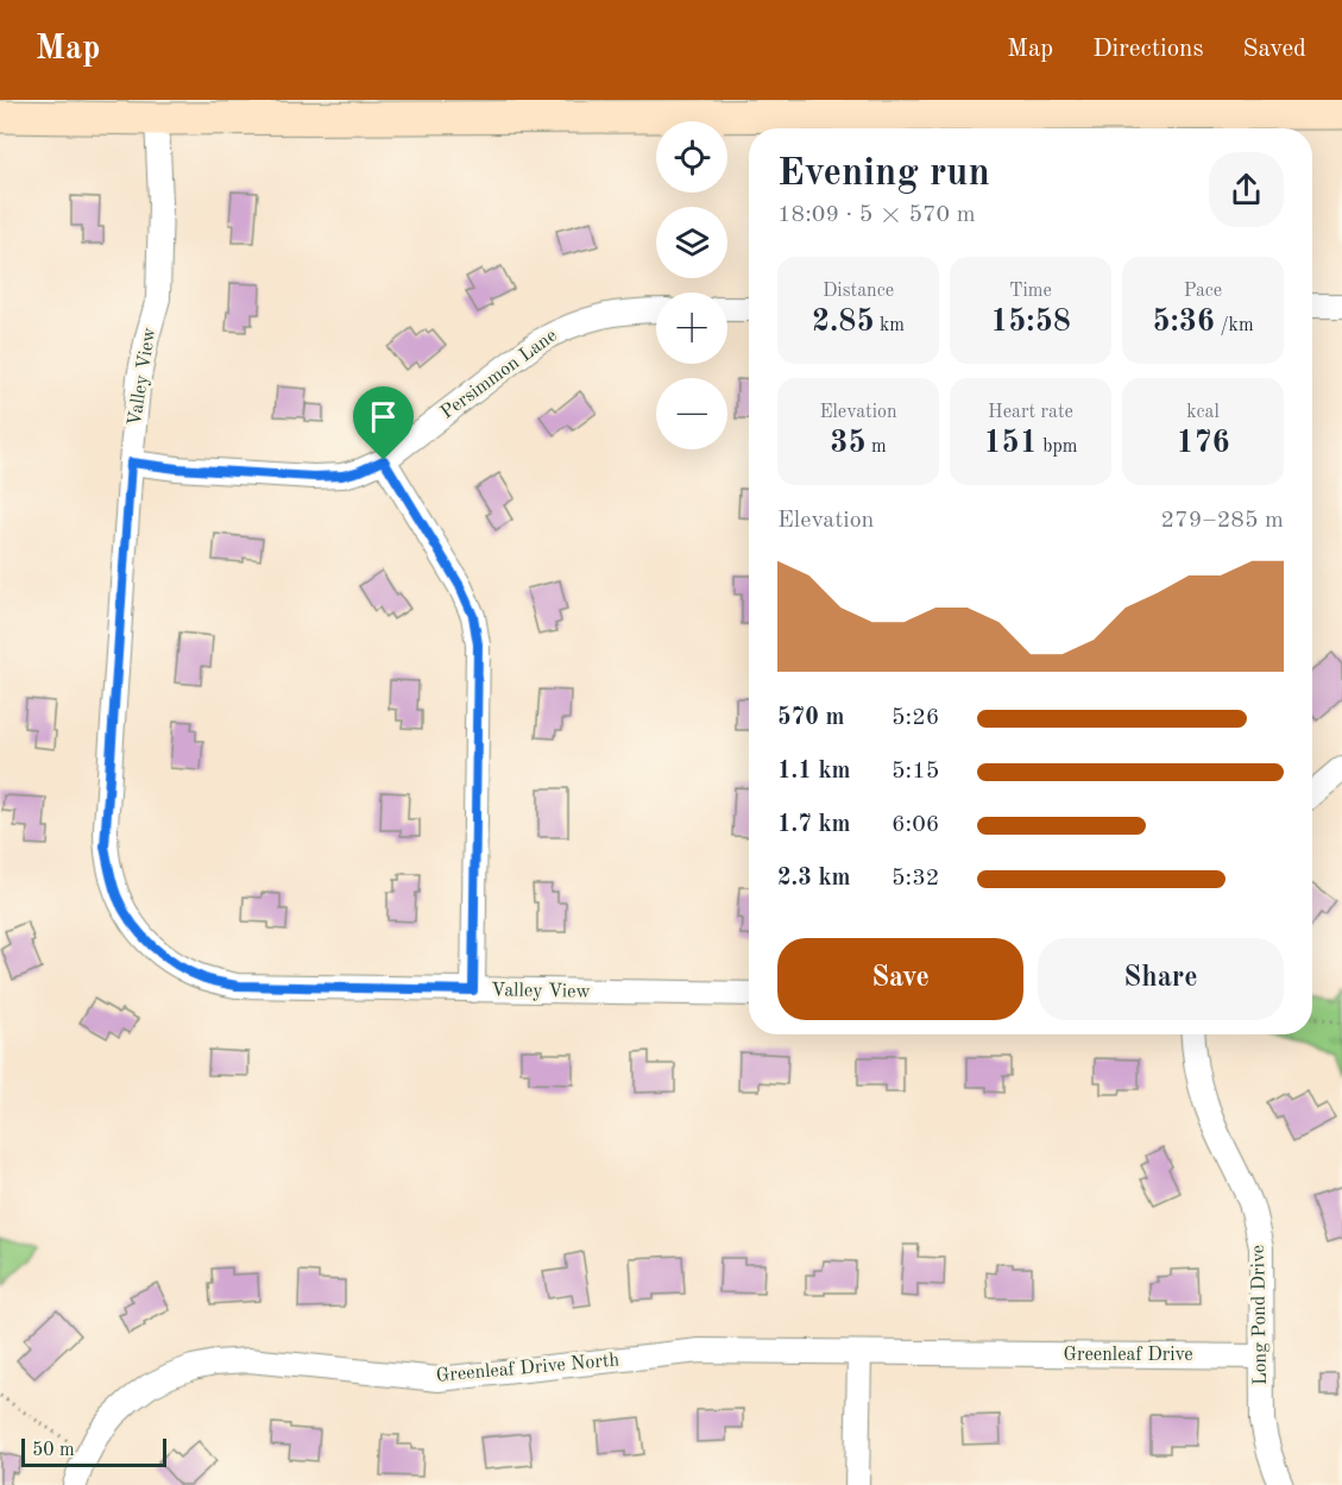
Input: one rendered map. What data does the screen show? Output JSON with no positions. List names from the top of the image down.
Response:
{
  "streets": {
    "street": [
      "Persimmon Lane",
      "Valley View",
      "Long Pond Drive",
      "Greenleaf Drive",
      "Greenleaf Drive North"
    ]
  },
  "crossings": [
    ["Persimmon Lane", "Valley View"],
    ["Long Pond Drive", "Greenleaf Drive"],
    ["Greenleaf Drive", "Greenleaf Drive North"]
  ],
  "scale_bar": "50 m",
  "page": {
    "header": "Map",
    "nav": ["Map", "Directions", "Saved"],
    "map_buttons": ["+", "−"],
    "heading": ["Evening run", "18:09 · 5 × 570 m"],
    "stats": [
      ["Distance", "2.85 km"],
      ["Time", "15:58"],
      ["Pace", "5:36 /km"],
      ["Elevation", "35 m"],
      ["Heart rate", "151 bpm"],
      ["kcal", "176"]
    ],
    "chart": ["Elevation", "279–285 m"],
    "list": [
      {
        "name": "570 m",
        "note": "5:26"
      },
      {
        "name": "1.1 km",
        "note": "5:15"
      },
      {
        "name": "1.7 km",
        "note": "6:06"
      },
      {
        "name": "2.3 km",
        "note": "5:32"
      }
    ],
    "buttons": ["Save", "Share"],
    "scale": "50 m"
  }
}
